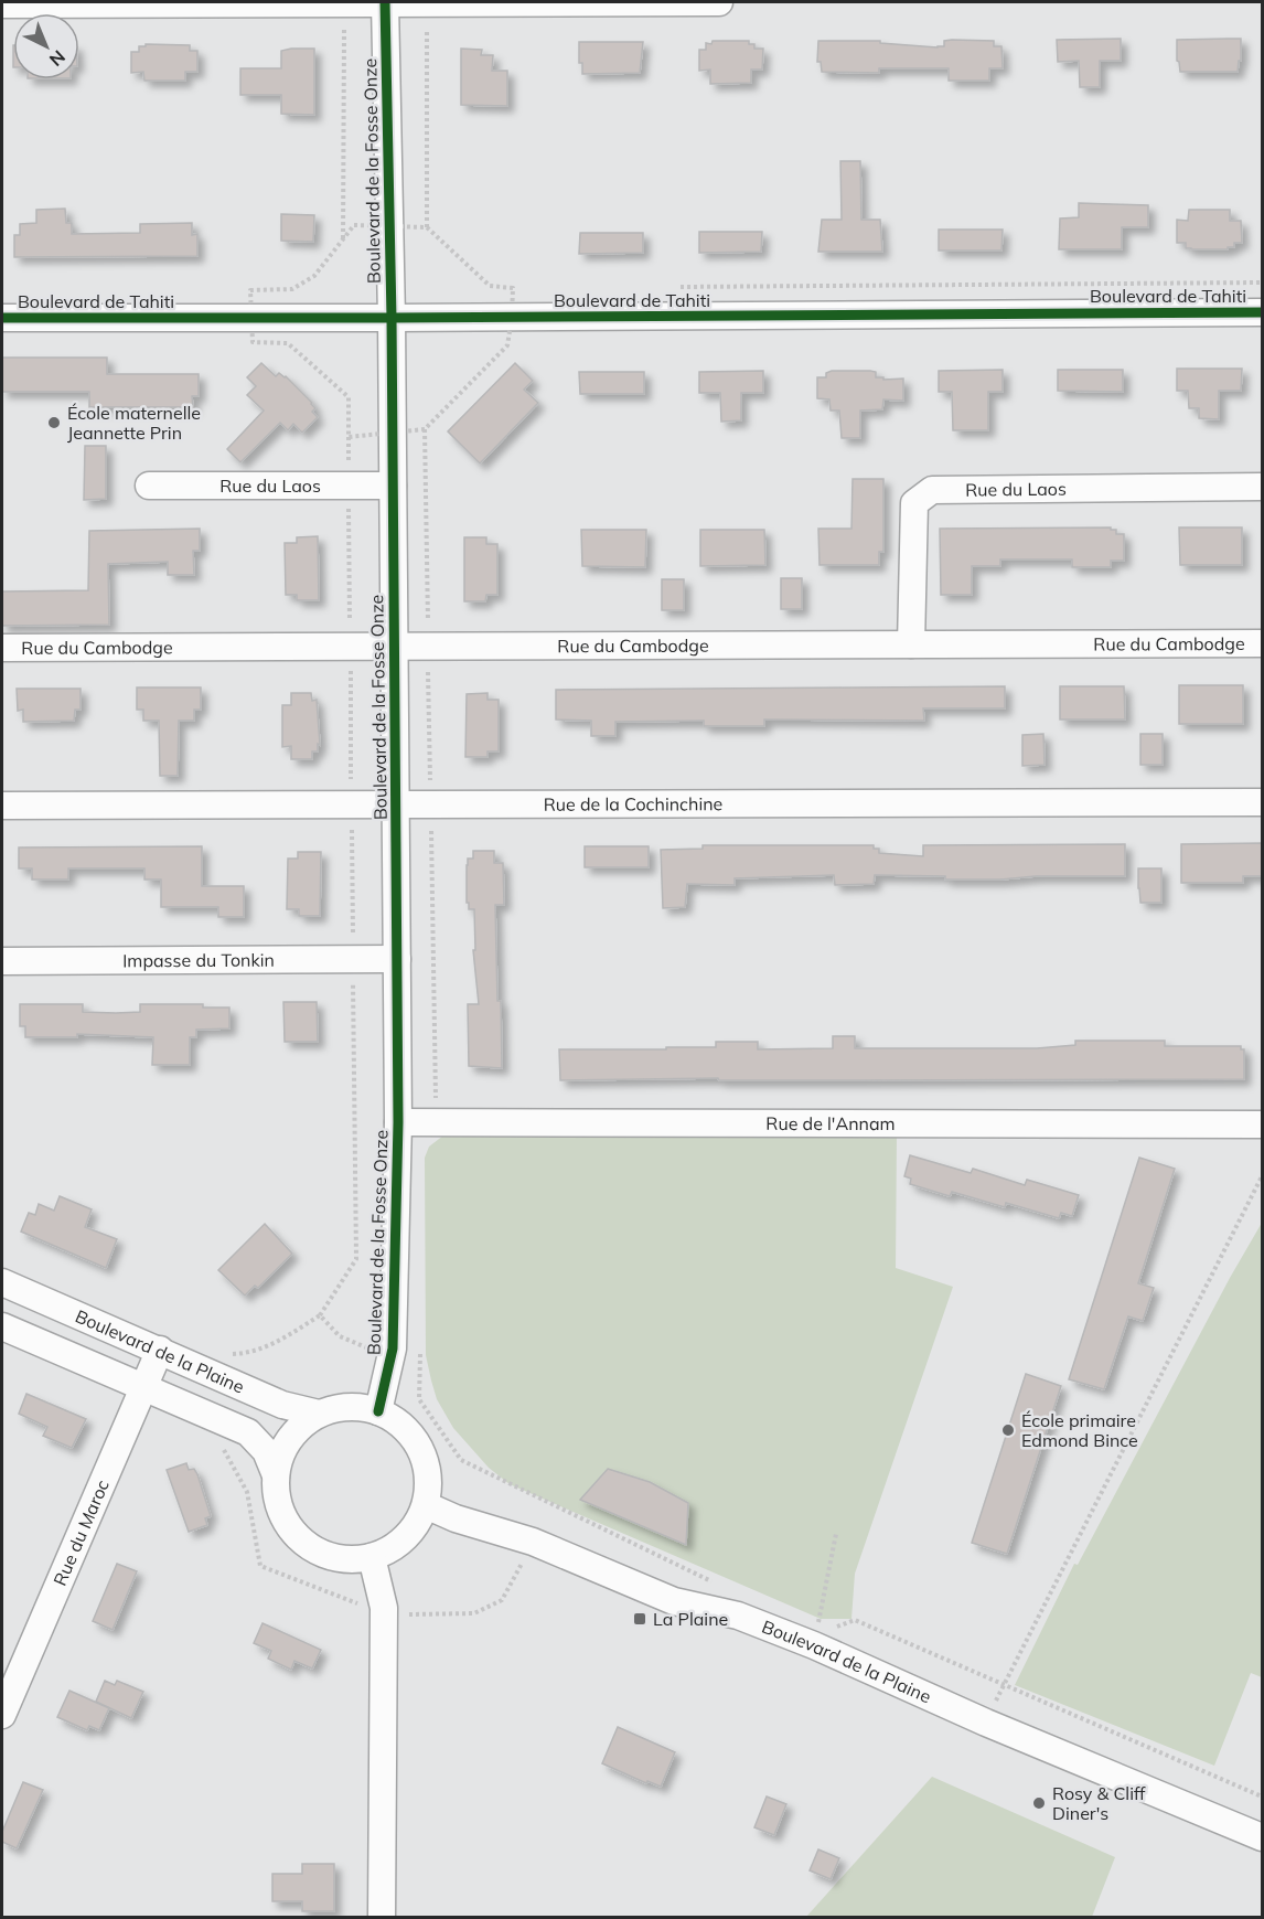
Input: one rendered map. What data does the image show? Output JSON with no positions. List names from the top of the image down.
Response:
{
  "streets": {
    "street": [
      "Boulevard de la Fosse Onze",
      "Boulevard de Tahiti",
      "Rue du Laos",
      "Rue du Cambodge",
      "Rue de la Cochinchine",
      "Impasse du Tonkin",
      "Rue de l'Annam",
      "Boulevard de la Plaine",
      "Rue du Maroc"
    ]
  },
  "crossings": [
    ["Boulevard de la Fosse Onze", "Boulevard de Tahiti"],
    ["Boulevard de la Fosse Onze", "Rue du Laos"],
    ["Boulevard de la Fosse Onze", "Rue du Cambodge"],
    ["Boulevard de la Fosse Onze", "Rue de la Cochinchine"],
    ["Boulevard de la Fosse Onze", "Impasse du Tonkin"],
    ["Boulevard de la Fosse Onze", "Rue de l'Annam"],
    ["Boulevard de la Fosse Onze", "Boulevard de la Plaine"],
    ["Rue du Laos", "Rue du Cambodge"],
    ["Boulevard de la Plaine", "Rue du Maroc"]
  ],
  "places": {
    "other": ["École maternelle Jeannette Prin", "École primaire Edmond Bince", "Rosy & Cliff Diner's"],
    "transit": ["La Plaine"]
  },
  "north": "bottom right"
}
